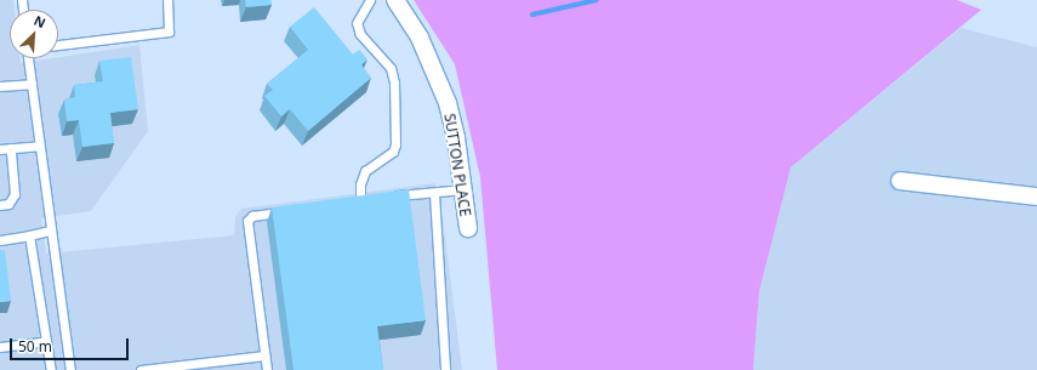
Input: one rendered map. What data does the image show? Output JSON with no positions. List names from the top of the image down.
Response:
{
  "streets": {
    "street": ["SUTTON PLACE"]
  },
  "scale_bar": "50 m",
  "north": "top right"
}
